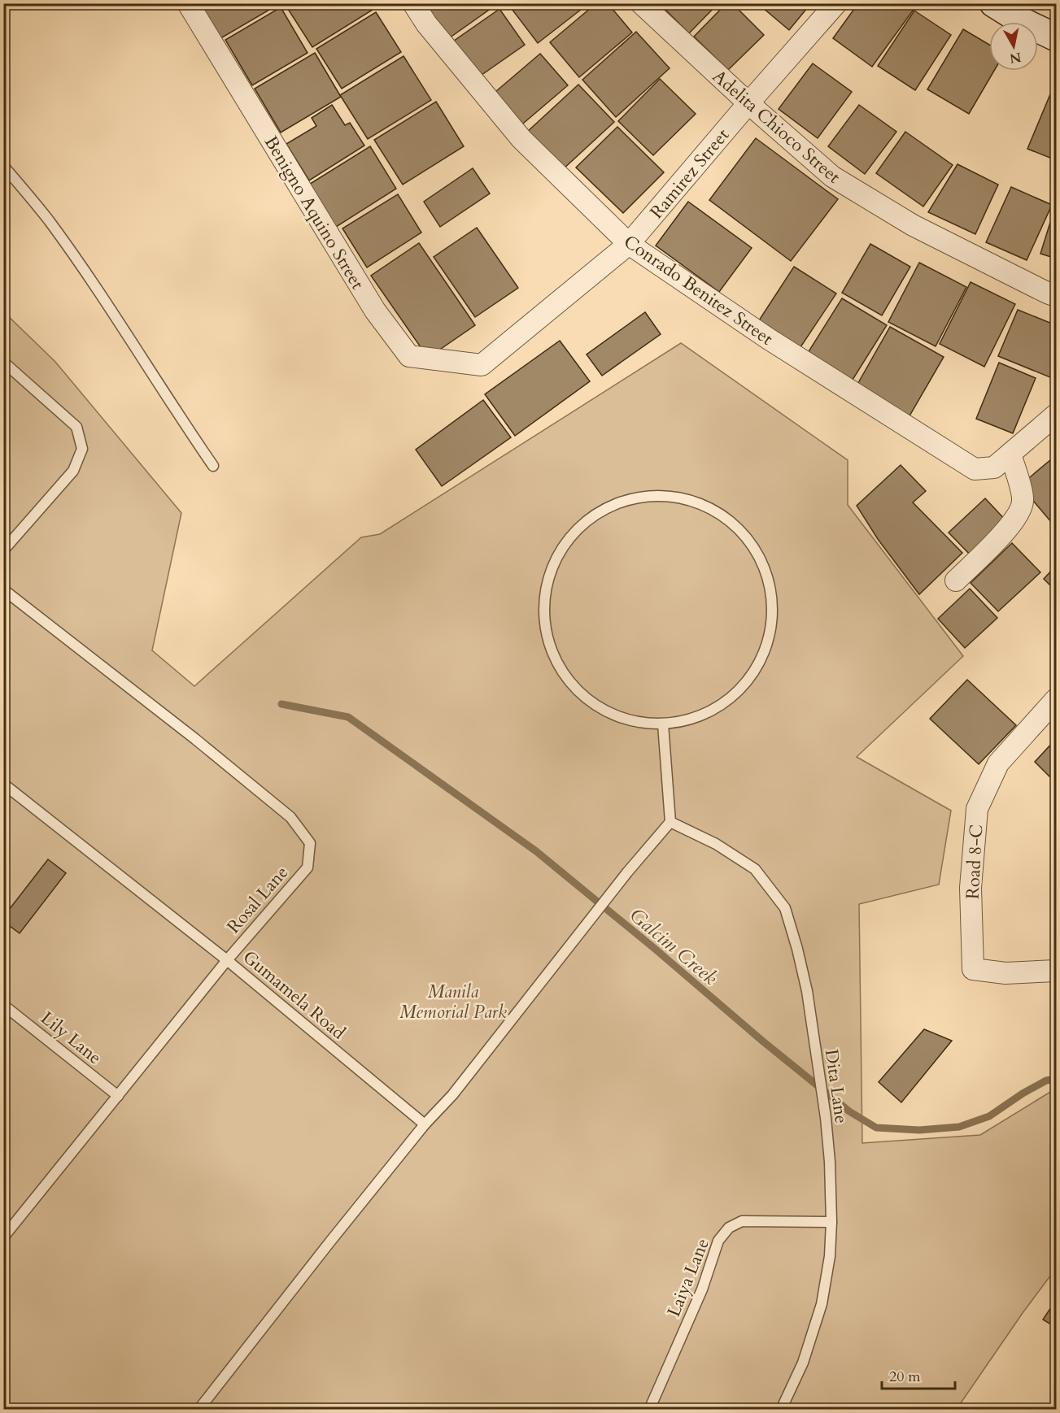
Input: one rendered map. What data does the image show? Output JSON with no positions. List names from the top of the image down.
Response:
{
  "streets": {
    "street": [
      "Adelita Chioco Street",
      "Ramirez Street",
      "Benigno Aquino Street",
      "Conrado Benitez Street",
      "Road 8-C"
    ],
    "lane": [
      "Rosal Lane",
      "Gumamela Road",
      "Lily Lane",
      "Dita Lane",
      "Laiya Lane"
    ]
  },
  "crossings": [
    ["Adelita Chioco Street", "Ramirez Street"],
    ["Ramirez Street", "Benigno Aquino Street"],
    ["Ramirez Street", "Conrado Benitez Street"],
    ["Rosal Lane", "Gumamela Road"],
    ["Rosal Lane", "Lily Lane"],
    ["Dita Lane", "Laiya Lane"]
  ],
  "water": ["Galcim Creek"],
  "parks": ["Manila Memorial Park"],
  "scale_bar": "20 m",
  "north": "bottom"
}
